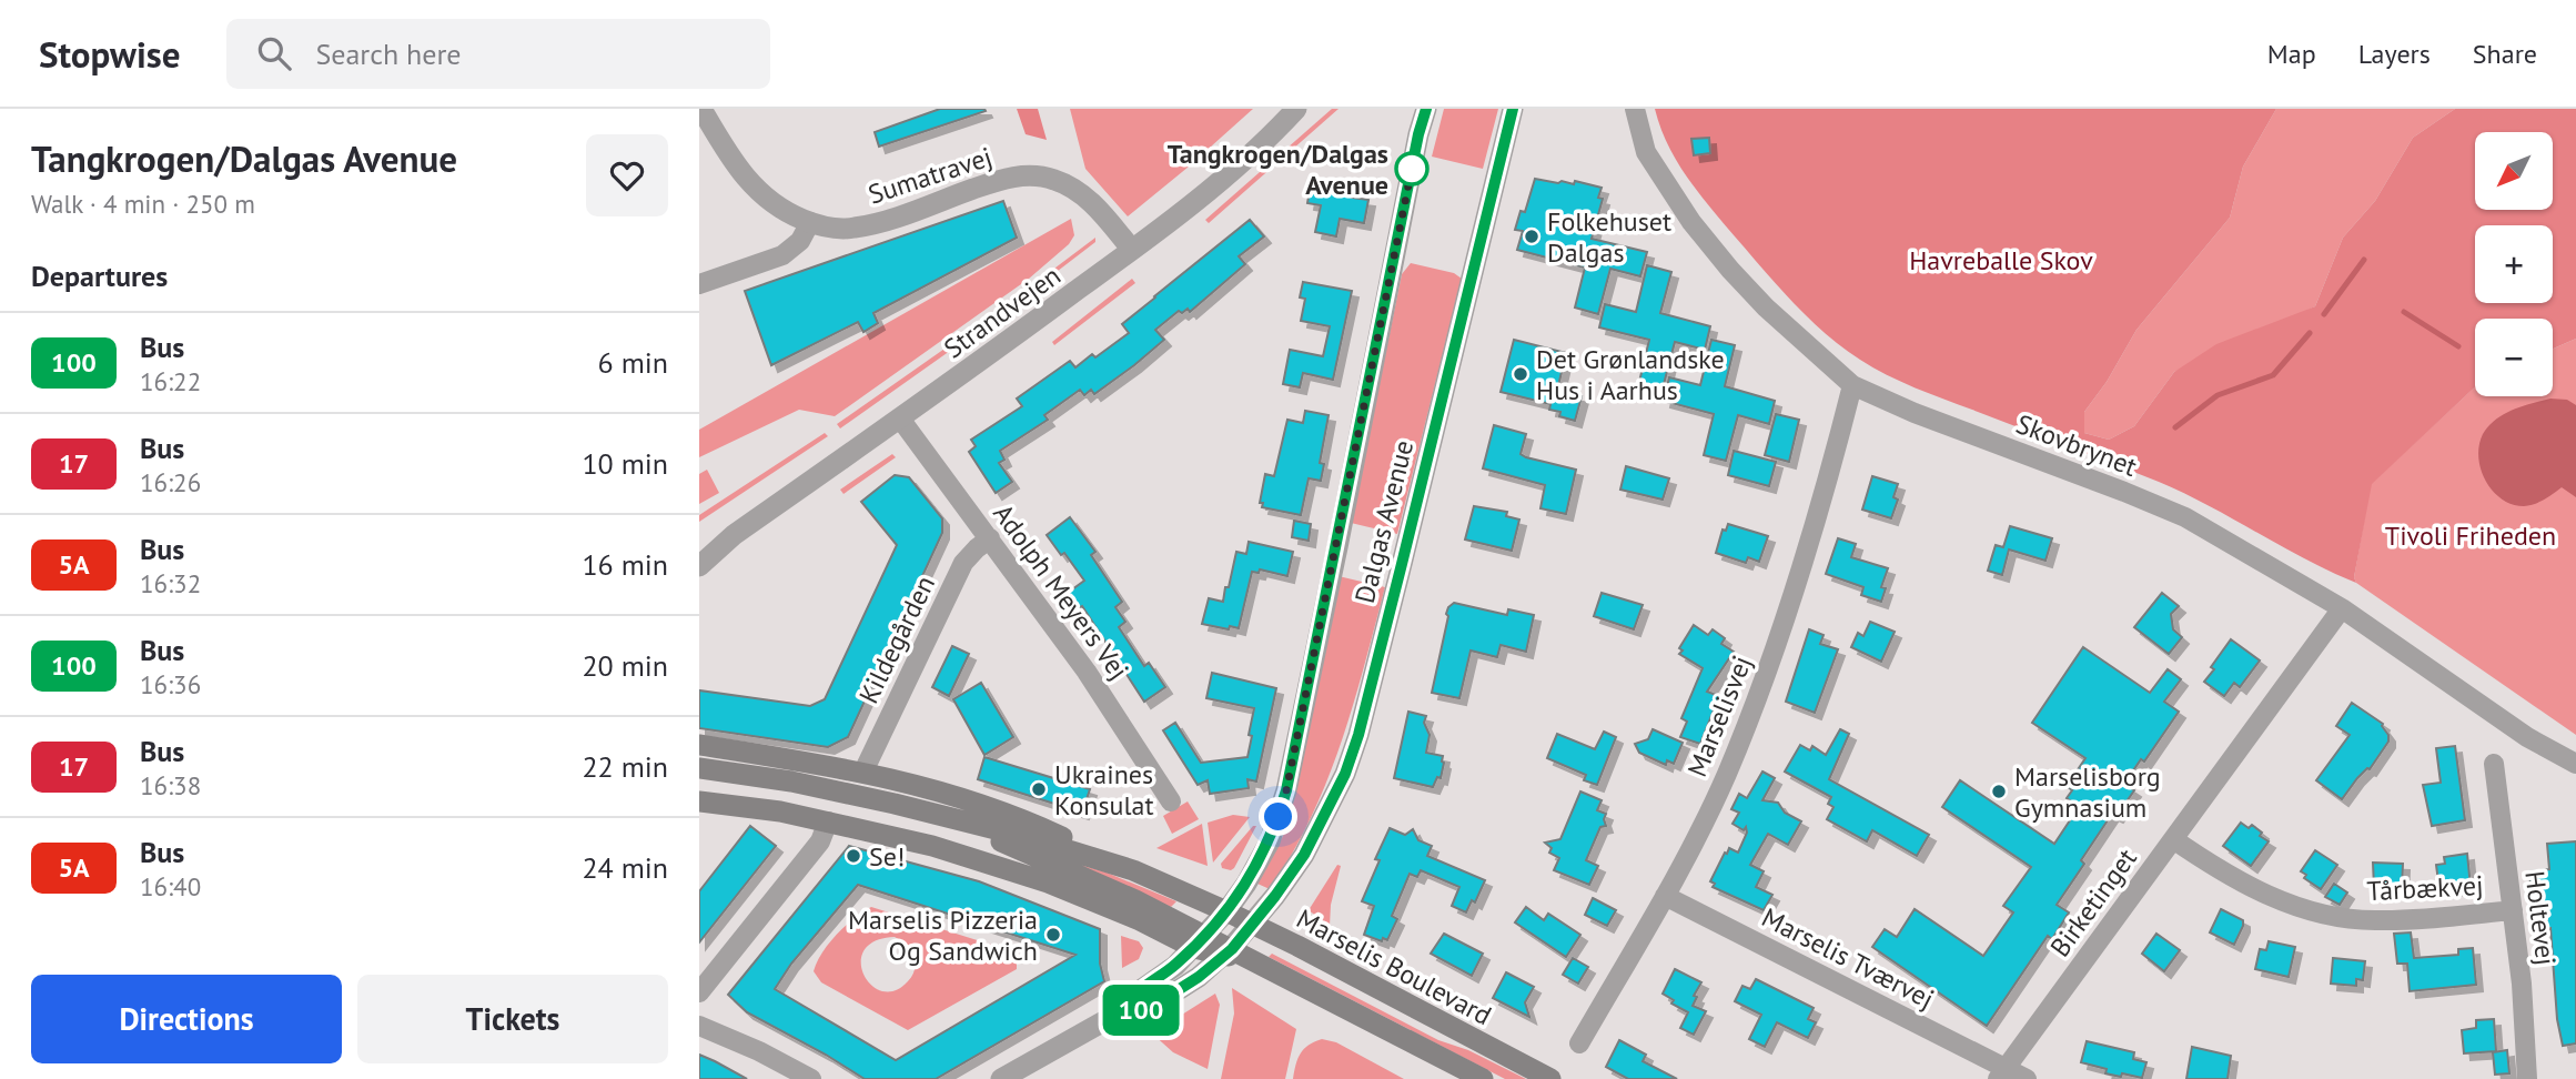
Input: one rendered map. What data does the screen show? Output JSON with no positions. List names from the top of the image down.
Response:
{
  "streets": {
    "main road": ["Marselis Boulevard"],
    "street": [
      "Sumatravej",
      "Strandvejen",
      "Skovbrynet",
      "Dalgas Avenue",
      "Adolph Meyers Vej",
      "Kildegården",
      "Marselisvej",
      "Tårbækvej",
      "Birketinget",
      "Holtevej",
      "Marselis Tværvej"
    ]
  },
  "crossings": [
    ["Sumatravej", "Strandvejen"],
    ["Strandvejen", "Adolph Meyers Vej"],
    ["Skovbrynet", "Marselisvej"],
    ["Skovbrynet", "Birketinget"],
    ["Dalgas Avenue", "Marselis Boulevard"],
    ["Adolph Meyers Vej", "Kildegården"],
    ["Marselisvej", "Marselis Tværvej"],
    ["Tårbækvej", "Birketinget"],
    ["Tårbækvej", "Holtevej"],
    ["Birketinget", "Marselis Tværvej"]
  ],
  "parks": ["Havreballe Skov", "Tivoli Friheden"],
  "places": [
    "Tangkrogen/Dalgas Avenue",
    "Folkehuset Dalgas",
    "Det Grønlandske Hus i Aarhus",
    "Ukraines Konsulat",
    "Marselisborg Gymnasium",
    "Se!",
    "Marselis Pizzeria Og Sandwich"
  ],
  "lines": ["bus line 100"],
  "north": "bottom left",
  "page": {
    "header": "Stopwise",
    "search": "Search here",
    "nav": ["Map", "Layers", "Share"],
    "heading": [
      ["Tangkrogen/Dalgas Avenue", "Walk · 4 min · 250 m"],
      "Departures"
    ],
    "on_map": "100",
    "map_buttons": ["+", "−"],
    "list": [
      {
        "mark": "100",
        "name": "Bus",
        "note": "16:22",
        "value": "6 min"
      },
      {
        "mark": "17",
        "name": "Bus",
        "note": "16:26",
        "value": "10 min"
      },
      {
        "mark": "5A",
        "name": "Bus",
        "note": "16:32",
        "value": "16 min"
      },
      {
        "mark": "100",
        "name": "Bus",
        "note": "16:36",
        "value": "20 min"
      },
      {
        "mark": "17",
        "name": "Bus",
        "note": "16:38",
        "value": "22 min"
      },
      {
        "mark": "5A",
        "name": "Bus",
        "note": "16:40",
        "value": "24 min"
      }
    ],
    "buttons": ["Directions", "Tickets"]
  }
}
